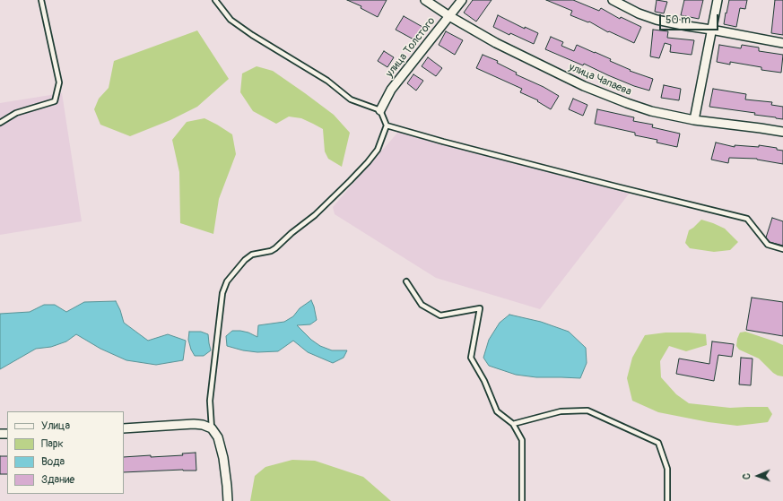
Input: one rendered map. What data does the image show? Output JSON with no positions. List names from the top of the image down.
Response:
{
  "streets": {
    "street": ["улица Толстого", "улица Чапаева"]
  },
  "crossings": [
    ["улица Толстого", "улица Чапаева"]
  ],
  "legend": [
    "Улица",
    "Парк",
    "Вода",
    "Здание"
  ],
  "scale_bar": "50 m",
  "north": "left"
}
